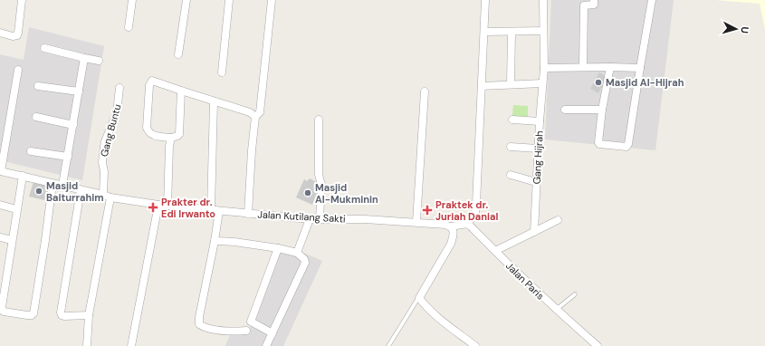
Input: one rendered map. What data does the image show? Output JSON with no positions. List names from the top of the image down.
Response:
{
  "streets": {
    "street": [
      "Gang Buntu",
      "Gang Hijrah",
      "Jalan Kutilang Sakti",
      "Jalan Paris"
    ]
  },
  "crossings": [
    ["Gang Buntu", "Jalan Kutilang Sakti"]
  ],
  "places": {
    "other": ["Masjid Al-Hijrah", "Masjid Baiturrahim", "Masjid Al-Mukminin"],
    "health": ["Prakter dr. Edi Irwanto", "Praktek dr. Juriah Danial"]
  },
  "north": "right"
}
